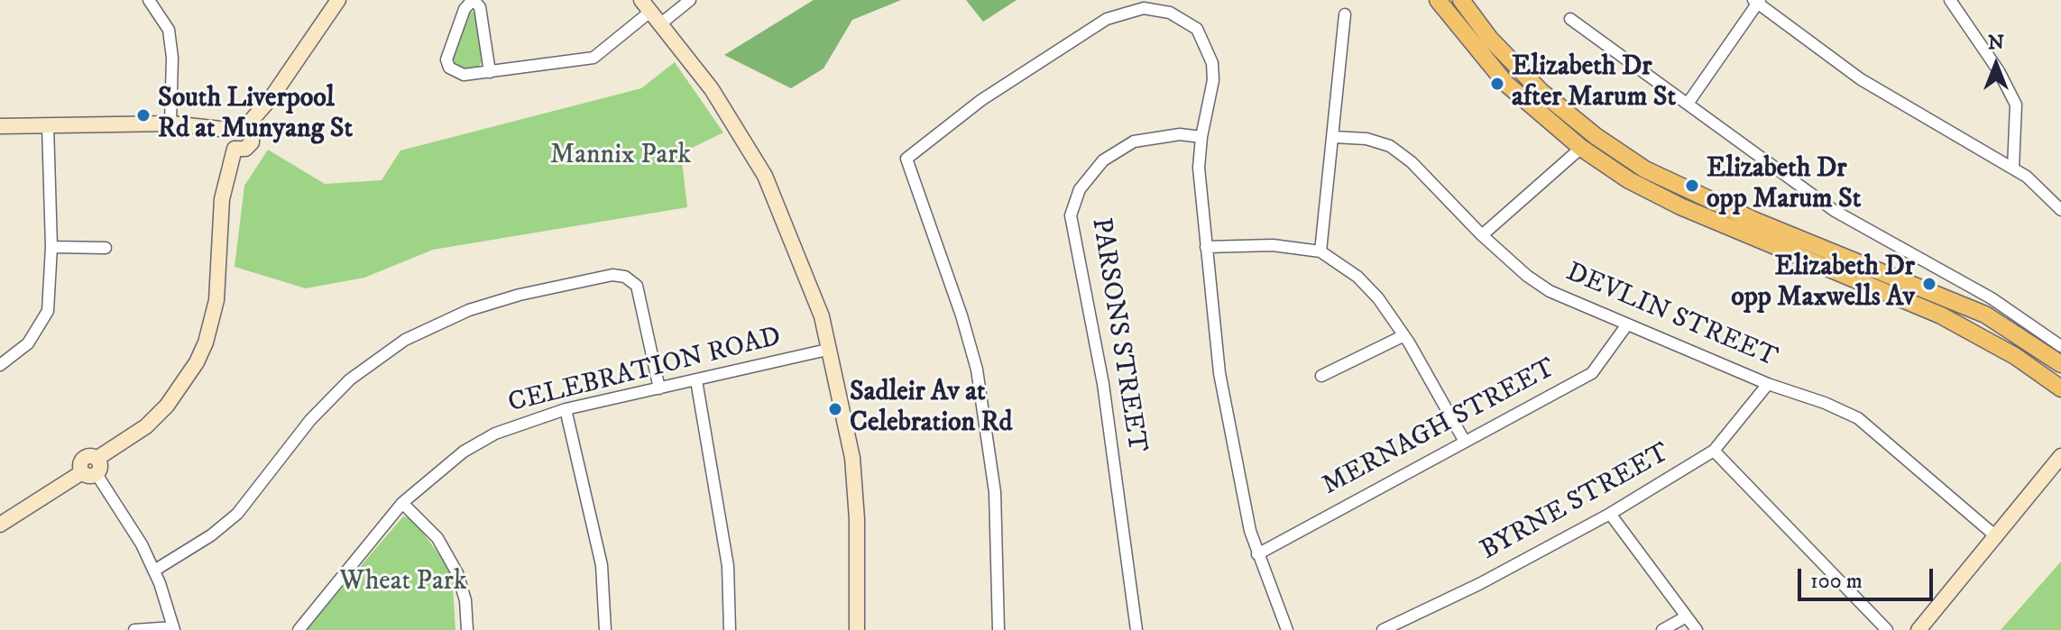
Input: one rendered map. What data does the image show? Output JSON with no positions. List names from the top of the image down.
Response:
{
  "streets": {
    "street": [
      "DEVLIN STREET",
      "PARSONS STREET",
      "CELEBRATION ROAD",
      "MERNAGH STREET",
      "BYRNE STREET"
    ]
  },
  "crossings": [
    ["DEVLIN STREET", "MERNAGH STREET"],
    ["DEVLIN STREET", "BYRNE STREET"]
  ],
  "parks": ["Mannix Park", "Wheat Park"],
  "places": [
    "Elizabeth Dr after Marum St",
    "South Liverpool Rd at Munyang St",
    "Elizabeth Dr opp Marum St",
    "Elizabeth Dr opp Maxwells Av",
    "Sadleir Av at Celebration Rd"
  ],
  "scale_bar": "100 m",
  "north": "top"
}
